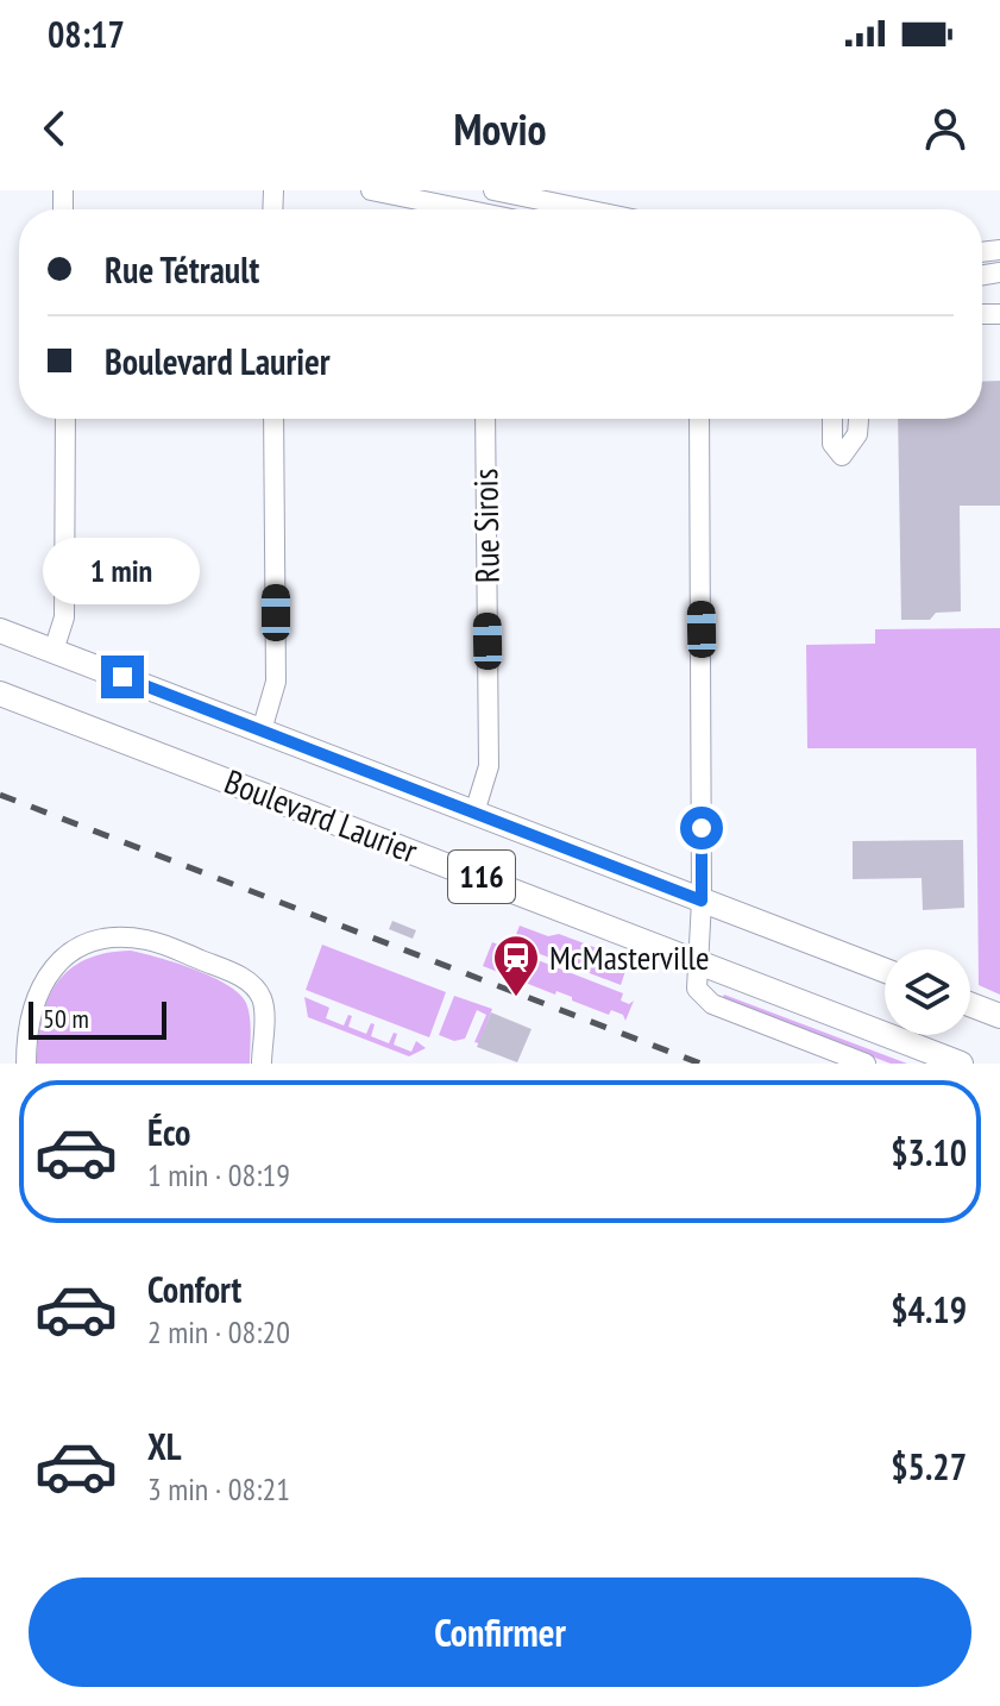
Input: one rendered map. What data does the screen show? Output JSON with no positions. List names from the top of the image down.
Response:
{
  "streets": {
    "main road": ["Boulevard Laurier", "116"],
    "street": ["Rue Sirois"]
  },
  "crossings": [
    ["Rue Sirois", "Boulevard Laurier"]
  ],
  "places": {
    "station": ["McMasterville"]
  },
  "scale_bar": "50 m",
  "page": {
    "status": "08:17",
    "header": "Movio",
    "banner": ["Rue Tétrault", "Boulevard Laurier"],
    "bubble": "1 min",
    "scale": "50 m",
    "list": [
      {
        "name": "Éco",
        "note": "1 min · 08:19",
        "value": "$3.10"
      },
      {
        "name": "Confort",
        "note": "2 min · 08:20",
        "value": "$4.19"
      },
      {
        "name": "XL",
        "note": "3 min · 08:21",
        "value": "$5.27"
      }
    ],
    "buttons": "Confirmer"
  }
}
